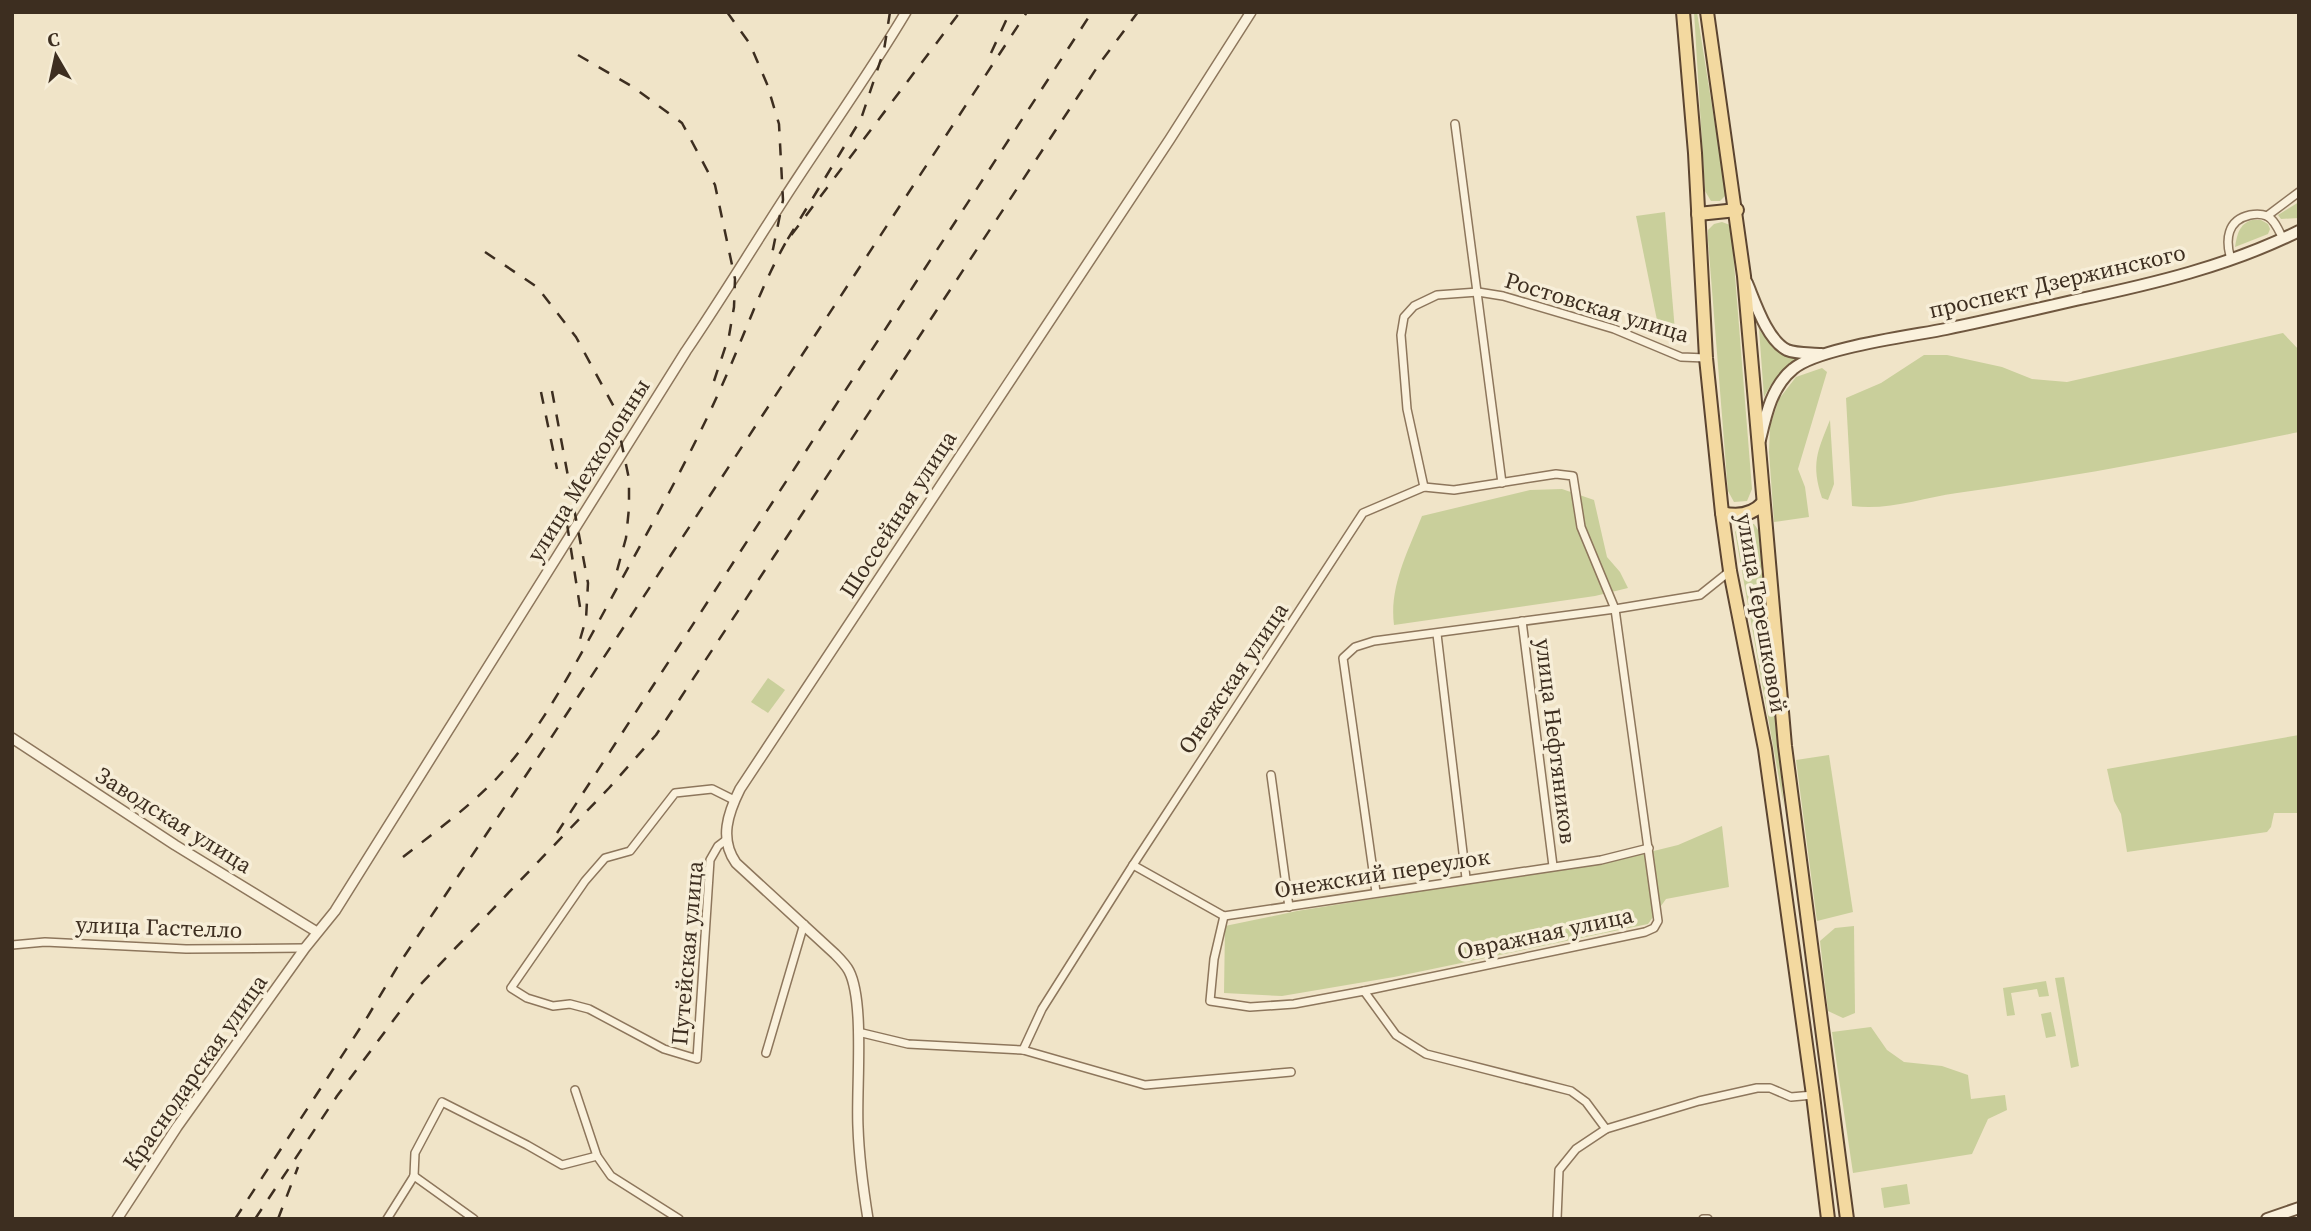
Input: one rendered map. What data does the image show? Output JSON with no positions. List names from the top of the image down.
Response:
{
  "streets": {
    "main road": ["проспект Дзержинского", "улица Терешковой"],
    "street": [
      "Ростовская улица",
      "улица Мехколонны",
      "Шоссейная улица",
      "Онежская улица",
      "улица Нефтяников",
      "Заводская улица",
      "Онежский переулок",
      "улица Гастелло",
      "Овражная улица",
      "Путейская улица",
      "Краснодарская улица"
    ]
  },
  "crossings": [
    ["Ростовская улица", "улица Терешковой"],
    ["Ростовская улица", "Онежская улица"],
    ["улица Мехколонны", "Заводская улица"],
    ["улица Мехколонны", "улица Гастелло"],
    ["улица Мехколонны", "Краснодарская улица"],
    ["Шоссейная улица", "Путейская улица"],
    ["улица Нефтяников", "Онежский переулок"],
    ["Онежский переулок", "Овражная улица"],
    ["улица Гастелло", "Краснодарская улица"]
  ],
  "north": "top"
}
